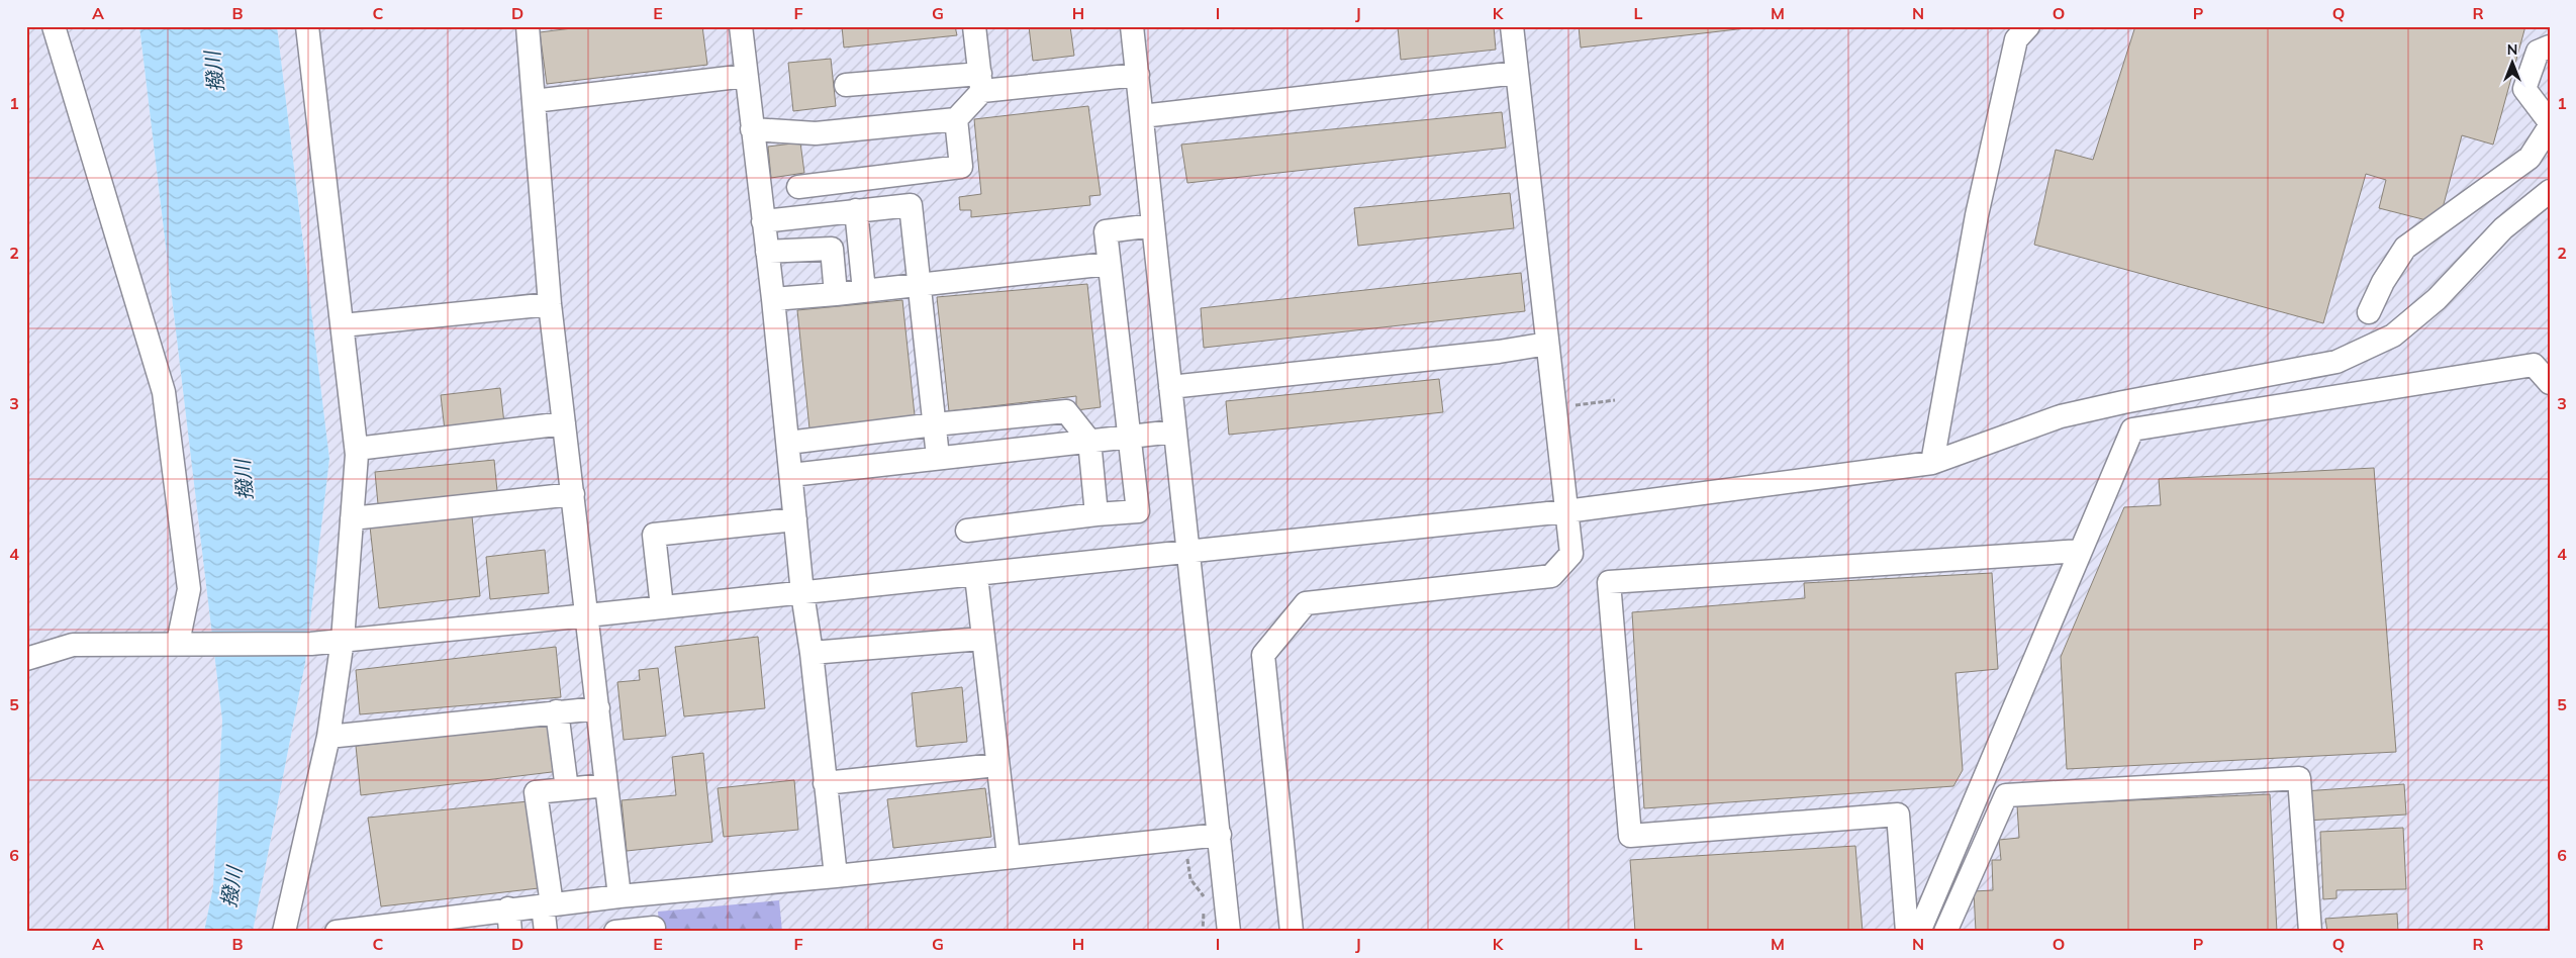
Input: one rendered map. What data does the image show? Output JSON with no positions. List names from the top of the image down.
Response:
{
  "water": ["撥川"],
  "north": "top",
  "grid": {
    "columns": [
      "A",
      "B",
      "C",
      "D",
      "E",
      "F",
      "G",
      "H",
      "I",
      "J",
      "K",
      "L",
      "M",
      "N",
      "O",
      "P",
      "Q",
      "R"
    ],
    "rows": [
      "1",
      "2",
      "3",
      "4",
      "5",
      "6"
    ]
  }
}
